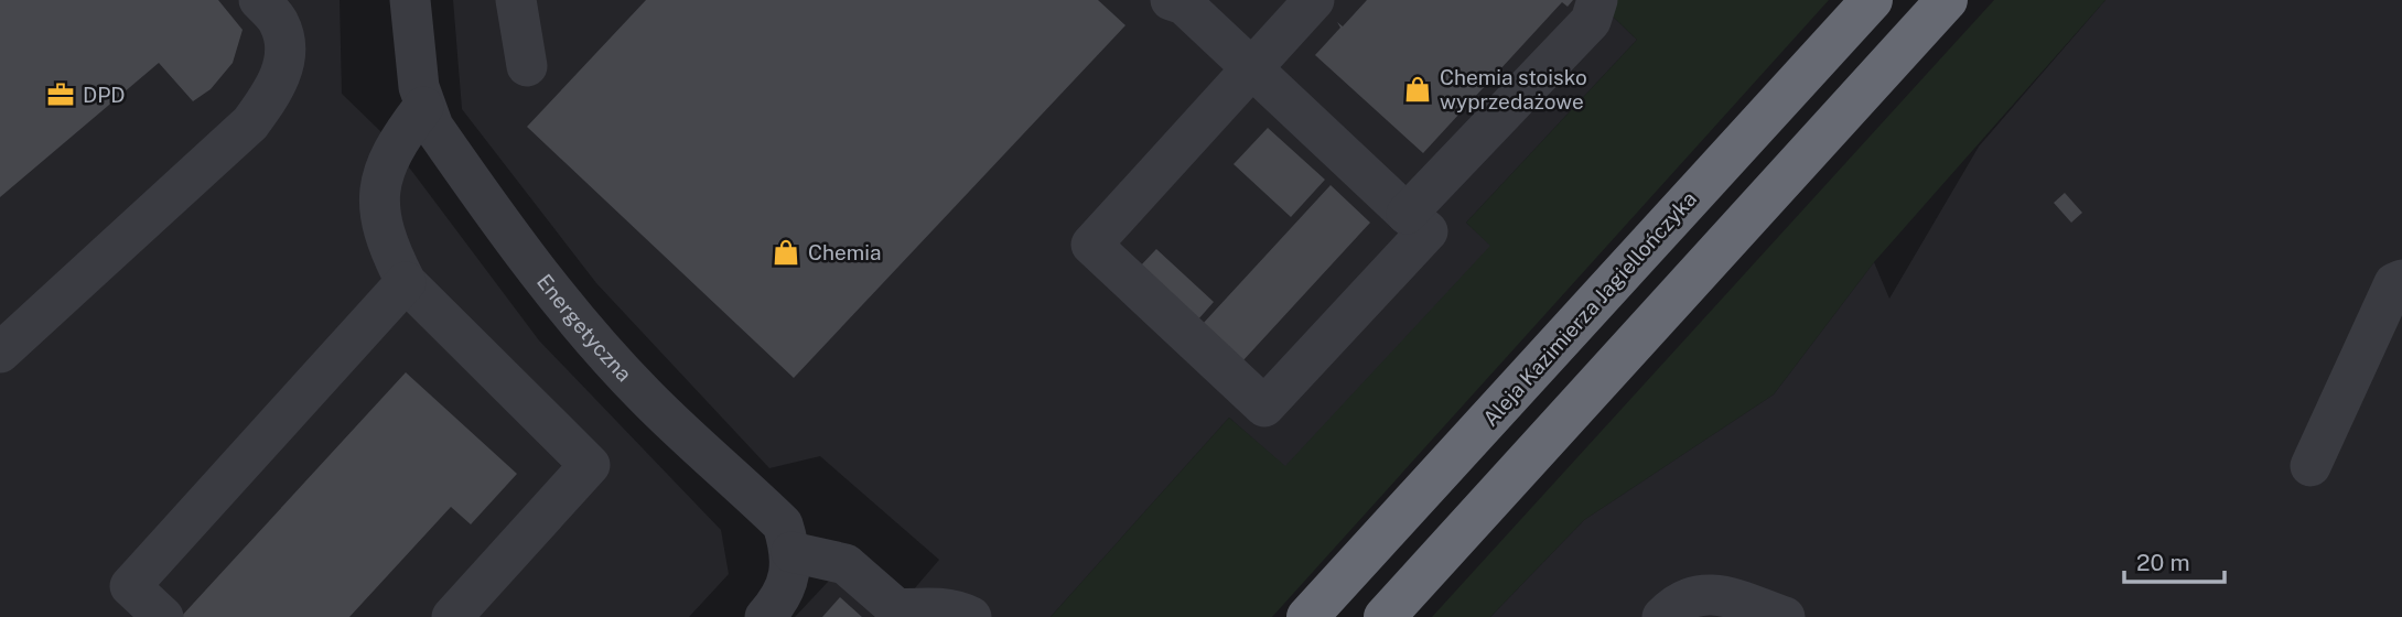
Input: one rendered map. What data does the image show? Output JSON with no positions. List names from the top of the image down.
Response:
{
  "streets": {
    "highway": ["Aleja Kazimierza Jagiellończyka"],
    "street": ["Energetyczna"]
  },
  "places": {
    "shop": ["Chemia stoisko wyprzedażowe", "Chemia"],
    "office": ["DPD"]
  },
  "scale_bar": "20 m"
}
